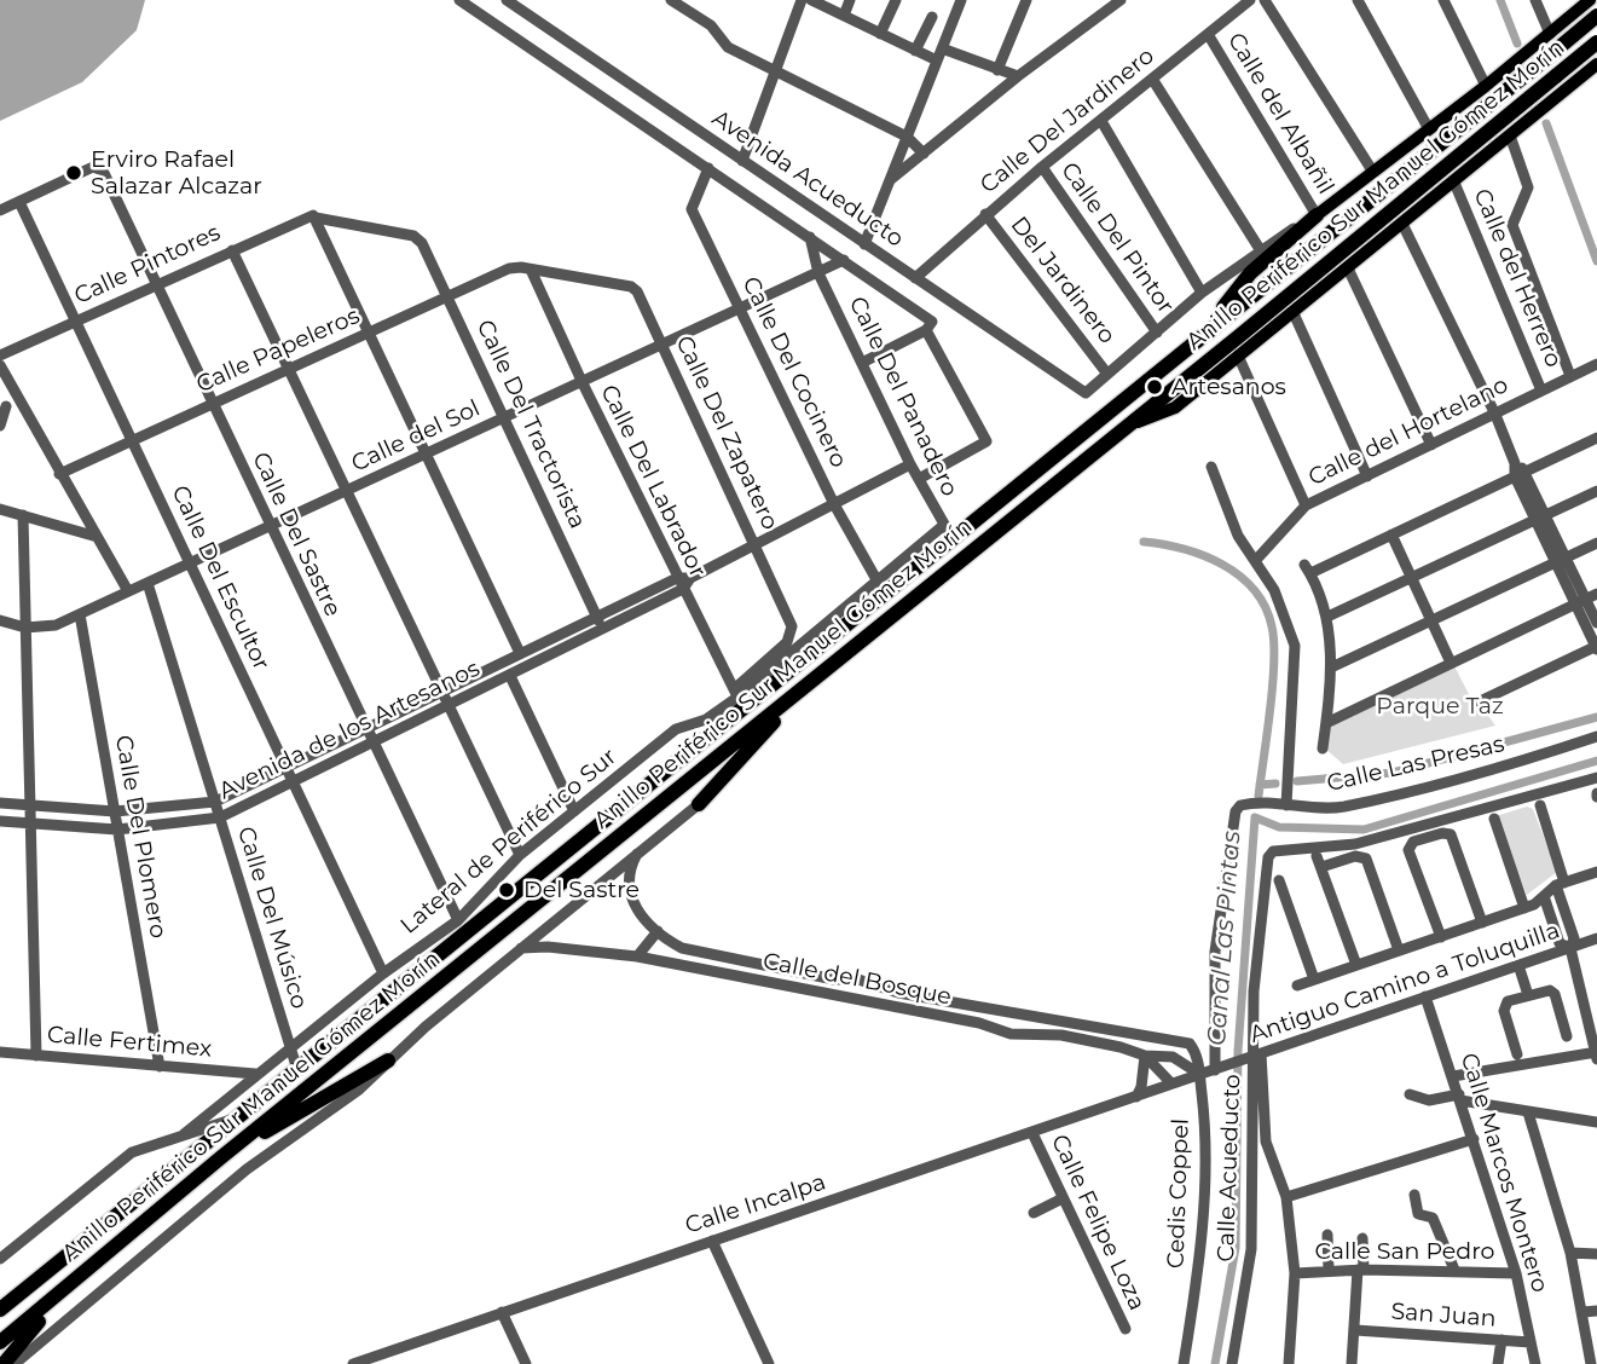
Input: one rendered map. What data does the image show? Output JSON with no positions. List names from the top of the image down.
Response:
{
  "streets": {
    "highway": ["Anillo Periférico Sur Manuel Gómez Morín"],
    "street": [
      "Calle del Albañil",
      "Calle Del Jardinero",
      "Avenida Acueducto",
      "Calle Del Pintor",
      "Calle Pintores",
      "Calle del Herrero",
      "Del Jardinero",
      "Calle Papeleros",
      "Calle Del Cocinero",
      "Calle Del Panadero",
      "Calle Del Tractorista",
      "Calle del Hortelano",
      "Calle Del Zapatero",
      "Calle del Sol",
      "Calle Del Labrador",
      "Calle Del Sastre",
      "Calle Del Escultor",
      "Avenida de los Artesanos",
      "Calle Las Presas",
      "Calle Del Plomero",
      "Lateral de Periférico Sur",
      "Calle Del Músico",
      "Calle del Bosque",
      "Antiguo Camino a Toluquilla",
      "Calle Fertimex",
      "Calle Acueducto",
      "Calle Marcos Montero",
      "Cedis Coppel",
      "Calle Incalpa",
      "Calle Felipe Loza",
      "Calle San Pedro",
      "San Juan"
    ]
  },
  "crossings": [
    ["Calle del Albañil", "Calle Del Jardinero"],
    ["Calle Del Jardinero", "Avenida Acueducto"],
    ["Calle Del Jardinero", "Calle Del Pintor"],
    ["Calle Del Jardinero", "Del Jardinero"],
    ["Avenida Acueducto", "Del Jardinero"],
    ["Avenida Acueducto", "Calle Del Cocinero"],
    ["Avenida Acueducto", "Calle Del Panadero"],
    ["Avenida Acueducto", "Calle del Sol"],
    ["Anillo Periférico Sur Manuel Gómez Morín", "Calle Del Cocinero"],
    ["Anillo Periférico Sur Manuel Gómez Morín", "Calle Del Panadero"],
    ["Anillo Periférico Sur Manuel Gómez Morín", "Calle Del Zapatero"],
    ["Anillo Periférico Sur Manuel Gómez Morín", "Calle Del Labrador"],
    ["Anillo Periférico Sur Manuel Gómez Morín", "Lateral de Periférico Sur"],
    ["Anillo Periférico Sur Manuel Gómez Morín", "Calle Del Músico"],
    ["Calle Pintores", "Calle Del Tractorista"],
    ["Calle Pintores", "Calle Del Sastre"],
    ["Calle Pintores", "Calle Del Escultor"],
    ["Calle del Herrero", "Calle del Hortelano"],
    ["Calle Papeleros", "Calle Del Tractorista"],
    ["Calle Papeleros", "Calle Del Zapatero"],
    ["Calle Papeleros", "Calle Del Sastre"],
    ["Calle Papeleros", "Calle Del Escultor"],
    ["Calle Del Cocinero", "Calle del Sol"],
    ["Calle Del Cocinero", "Avenida de los Artesanos"],
    ["Calle Del Panadero", "Calle del Sol"],
    ["Calle Del Panadero", "Avenida de los Artesanos"],
    ["Calle Del Tractorista", "Calle del Sol"],
    ["Calle Del Tractorista", "Avenida de los Artesanos"],
    ["Calle Del Zapatero", "Calle del Sol"],
    ["Calle Del Zapatero", "Calle Del Labrador"],
    ["Calle Del Zapatero", "Avenida de los Artesanos"],
    ["Calle Del Zapatero", "Lateral de Periférico Sur"],
    ["Calle del Sol", "Calle Del Labrador"],
    ["Calle del Sol", "Calle Del Sastre"],
    ["Calle del Sol", "Calle Del Escultor"],
    ["Calle del Sol", "Calle Del Plomero"],
    ["Calle del Sol", "Calle Del Músico"],
    ["Calle Del Labrador", "Avenida de los Artesanos"],
    ["Calle Del Labrador", "Lateral de Periférico Sur"],
    ["Calle Del Sastre", "Calle Del Escultor"],
    ["Calle Del Sastre", "Avenida de los Artesanos"],
    ["Calle Del Sastre", "Lateral de Periférico Sur"],
    ["Calle Del Escultor", "Avenida de los Artesanos"],
    ["Calle Del Escultor", "Lateral de Periférico Sur"],
    ["Avenida de los Artesanos", "Calle Del Plomero"],
    ["Avenida de los Artesanos", "Calle Del Músico"],
    ["Calle Las Presas", "Calle Acueducto"],
    ["Calle Del Plomero", "Calle Fertimex"],
    ["Lateral de Periférico Sur", "Calle Del Músico"],
    ["Lateral de Periférico Sur", "Calle Fertimex"],
    ["Calle del Bosque", "Cedis Coppel"],
    ["Calle del Bosque", "Calle Incalpa"],
    ["Antiguo Camino a Toluquilla", "Calle Acueducto"],
    ["Antiguo Camino a Toluquilla", "Calle Marcos Montero"],
    ["Calle Marcos Montero", "Calle San Pedro"],
    ["Calle Marcos Montero", "San Juan"],
    ["Cedis Coppel", "Calle Incalpa"],
    ["Calle Incalpa", "Calle Felipe Loza"]
  ],
  "water": ["Canal Las Pintas"],
  "parks": ["Parque Taz"],
  "places": ["Erviro Rafael Salazar Alcazar", "Artesanos", "Del Sastre"]
}
